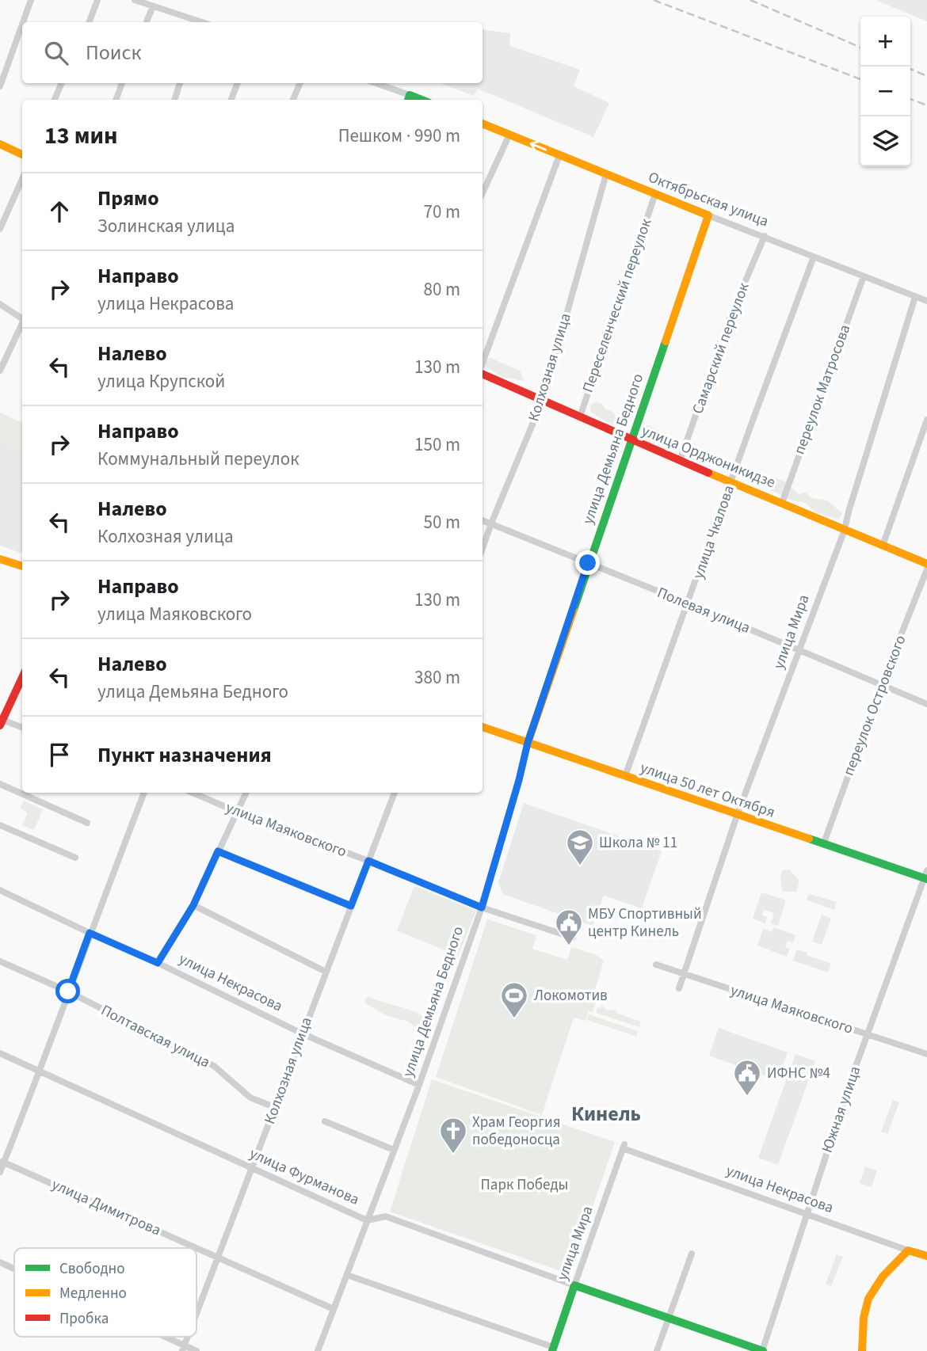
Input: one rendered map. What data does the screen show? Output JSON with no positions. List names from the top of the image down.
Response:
{
  "streets": {
    "main road": [
      "Октябрьская улица",
      "улица Демьяна Бедного",
      "улица Орджоникидзе",
      "улица Мира",
      "улица 50 лет Октября",
      "улица Некрасова",
      "улица Фурманова"
    ],
    "street": [
      "Переселенческий переулок",
      "Самарский переулок",
      "Колхозная улица",
      "переулок Матросова",
      "улица Чкалова",
      "Полевая улица",
      "переулок Островского",
      "улица Маяковского",
      "Полтавская улица",
      "Южная улица",
      "улица Димитрова"
    ]
  },
  "crossings": [
    ["Октябрьская улица", "Переселенческий переулок"],
    ["Октябрьская улица", "Самарский переулок"],
    ["Октябрьская улица", "Колхозная улица"],
    ["Октябрьская улица", "переулок Матросова"],
    ["Октябрьская улица", "улица Демьяна Бедного"],
    ["Октябрьская улица", "улица Чкалова"],
    ["Октябрьская улица", "улица Мира"],
    ["Переселенческий переулок", "улица Орджоникидзе"],
    ["Самарский переулок", "улица Орджоникидзе"],
    ["Колхозная улица", "улица Орджоникидзе"],
    ["Колхозная улица", "Полевая улица"],
    ["Колхозная улица", "улица Маяковского"],
    ["Колхозная улица", "улица Некрасова"],
    ["Колхозная улица", "Полтавская улица"],
    ["Колхозная улица", "улица Фурманова"],
    ["Колхозная улица", "улица Димитрова"],
    ["переулок Матросова", "улица Орджоникидзе"],
    ["улица Демьяна Бедного", "улица Орджоникидзе"],
    ["улица Демьяна Бедного", "Полевая улица"],
    ["улица Демьяна Бедного", "улица 50 лет Октября"],
    ["улица Демьяна Бедного", "улица Маяковского"],
    ["улица Демьяна Бедного", "улица Некрасова"],
    ["улица Демьяна Бедного", "улица Фурманова"],
    ["улица Демьяна Бедного", "улица Димитрова"],
    ["улица Орджоникидзе", "улица Чкалова"],
    ["улица Орджоникидзе", "улица Мира"],
    ["улица Чкалова", "Полевая улица"],
    ["улица Чкалова", "улица 50 лет Октября"],
    ["Полевая улица", "улица Мира"],
    ["Полевая улица", "переулок Островского"],
    ["улица Мира", "улица 50 лет Октября"],
    ["улица Мира", "улица Маяковского"],
    ["улица Мира", "улица Некрасова"],
    ["улица Мира", "улица Фурманова"],
    ["переулок Островского", "улица 50 лет Октября"],
    ["улица 50 лет Октября", "Южная улица"],
    ["улица Маяковского", "Южная улица"],
    ["улица Некрасова", "Южная улица"],
    ["Южная улица", "улица Фурманова"]
  ],
  "districts": ["Кинель"],
  "parks": ["Парк Победы"],
  "places": {
    "school or university": ["Школа № 11"],
    "public building": ["МБУ Спортивный центр Кинель", "ИФНС №4"],
    "sports": ["Локомотив"],
    "church": ["Храм Георгия победоносца"]
  },
  "legend": ["Свободно", "Медленно", "Пробка"],
  "page": {
    "map_buttons": ["+", "−"],
    "search": "Поиск",
    "heading": ["13 мин", "Пешком · 990 m"],
    "list": [
      ["Прямо", "Золинская улица", "70 m"],
      ["Направо", "улица Некрасова", "80 m"],
      ["Налево", "улица Крупской", "130 m"],
      ["Направо", "Коммунальный переулок", "150 m"],
      ["Налево", "Колхозная улица", "50 m"],
      ["Направо", "улица Маяковского", "130 m"],
      ["Налево", "улица Демьяна Бедного", "380 m"],
      "Пункт назначения"
    ]
  }
}
